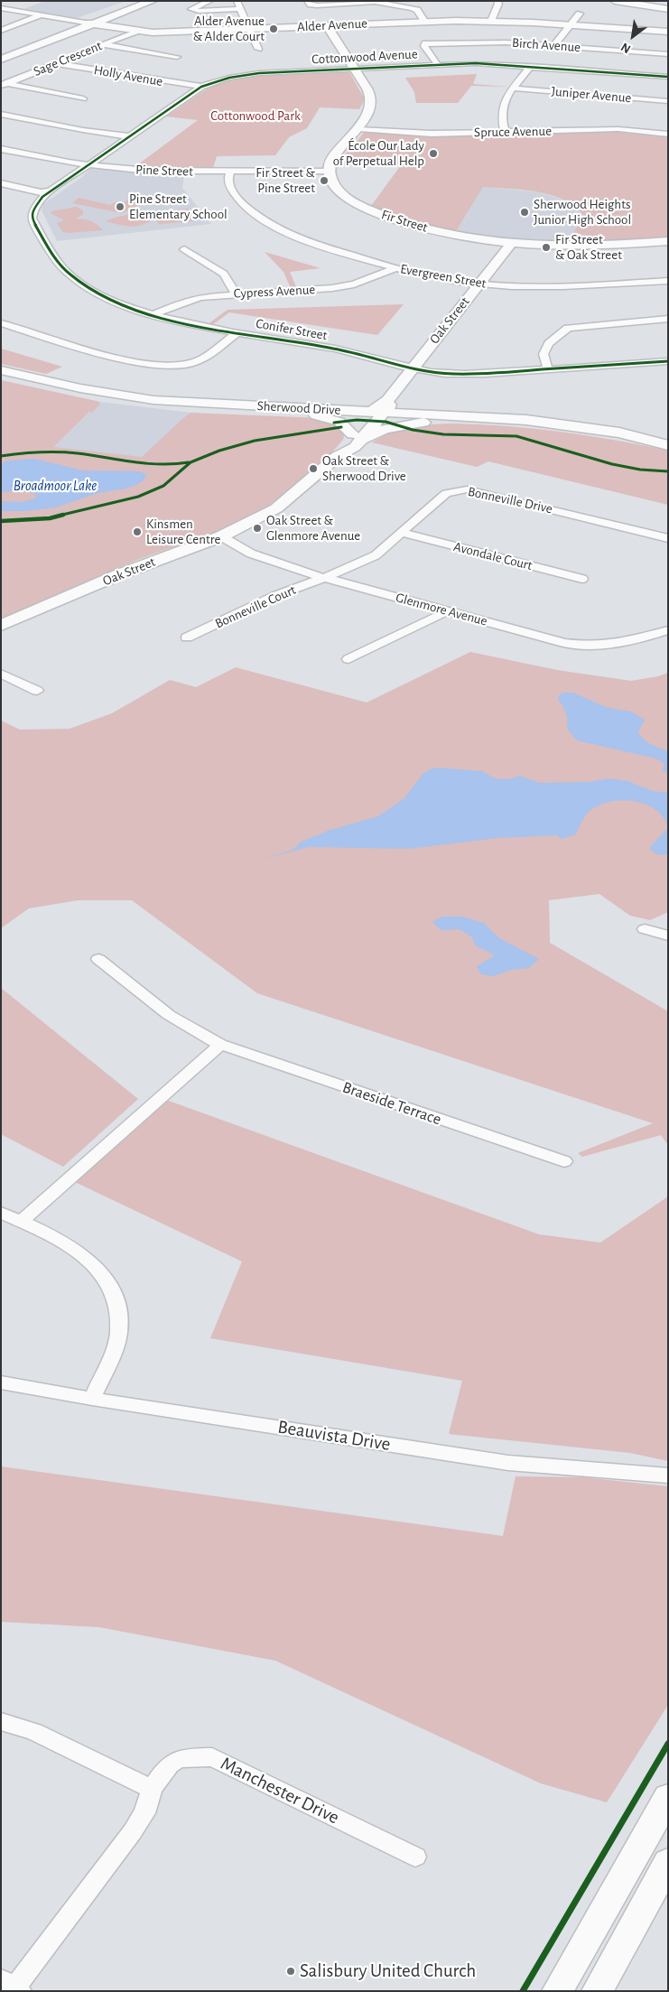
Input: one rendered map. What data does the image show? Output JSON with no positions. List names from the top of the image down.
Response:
{
  "streets": {
    "street": [
      "Alder Avenue",
      "Birch Avenue",
      "Cottonwood Avenue",
      "Sage Crescent",
      "Holly Avenue",
      "Juniper Avenue",
      "Spruce Avenue",
      "Pine Street",
      "Fir Street",
      "Evergreen Street",
      "Cypress Avenue",
      "Oak Street",
      "Conifer Street",
      "Sherwood Drive",
      "Bonneville Drive",
      "Avondale Court",
      "Bonneville Court",
      "Glenmore Avenue",
      "Braeside Terrace",
      "Beauvista Drive",
      "Manchester Drive"
    ]
  },
  "crossings": [
    ["Alder Avenue", "Sage Crescent"],
    ["Birch Avenue", "Cottonwood Avenue"],
    ["Cottonwood Avenue", "Holly Avenue"],
    ["Cottonwood Avenue", "Pine Street"],
    ["Cottonwood Avenue", "Conifer Street"],
    ["Sage Crescent", "Holly Avenue"],
    ["Pine Street", "Fir Street"],
    ["Pine Street", "Evergreen Street"],
    ["Pine Street", "Conifer Street"],
    ["Fir Street", "Oak Street"],
    ["Evergreen Street", "Cypress Avenue"],
    ["Evergreen Street", "Oak Street"],
    ["Cypress Avenue", "Conifer Street"],
    ["Oak Street", "Conifer Street"],
    ["Oak Street", "Sherwood Drive"],
    ["Oak Street", "Glenmore Avenue"],
    ["Bonneville Drive", "Avondale Court"],
    ["Bonneville Drive", "Bonneville Court"],
    ["Bonneville Drive", "Glenmore Avenue"],
    ["Bonneville Court", "Glenmore Avenue"]
  ],
  "water": ["Broadmoor Lake"],
  "parks": ["Cottonwood Park"],
  "places": [
    "Alder Avenue & Alder Court",
    "École Our Lady of Perpetual Help",
    "Fir Street & Pine Street",
    "Pine Street Elementary School",
    "Sherwood Heights Junior High School",
    "Fir Street & Oak Street",
    "Oak Street & Sherwood Drive",
    "Oak Street & Glenmore Avenue",
    "Kinsmen Leisure Centre",
    "Salisbury United Church"
  ],
  "north": "bottom left"
}
